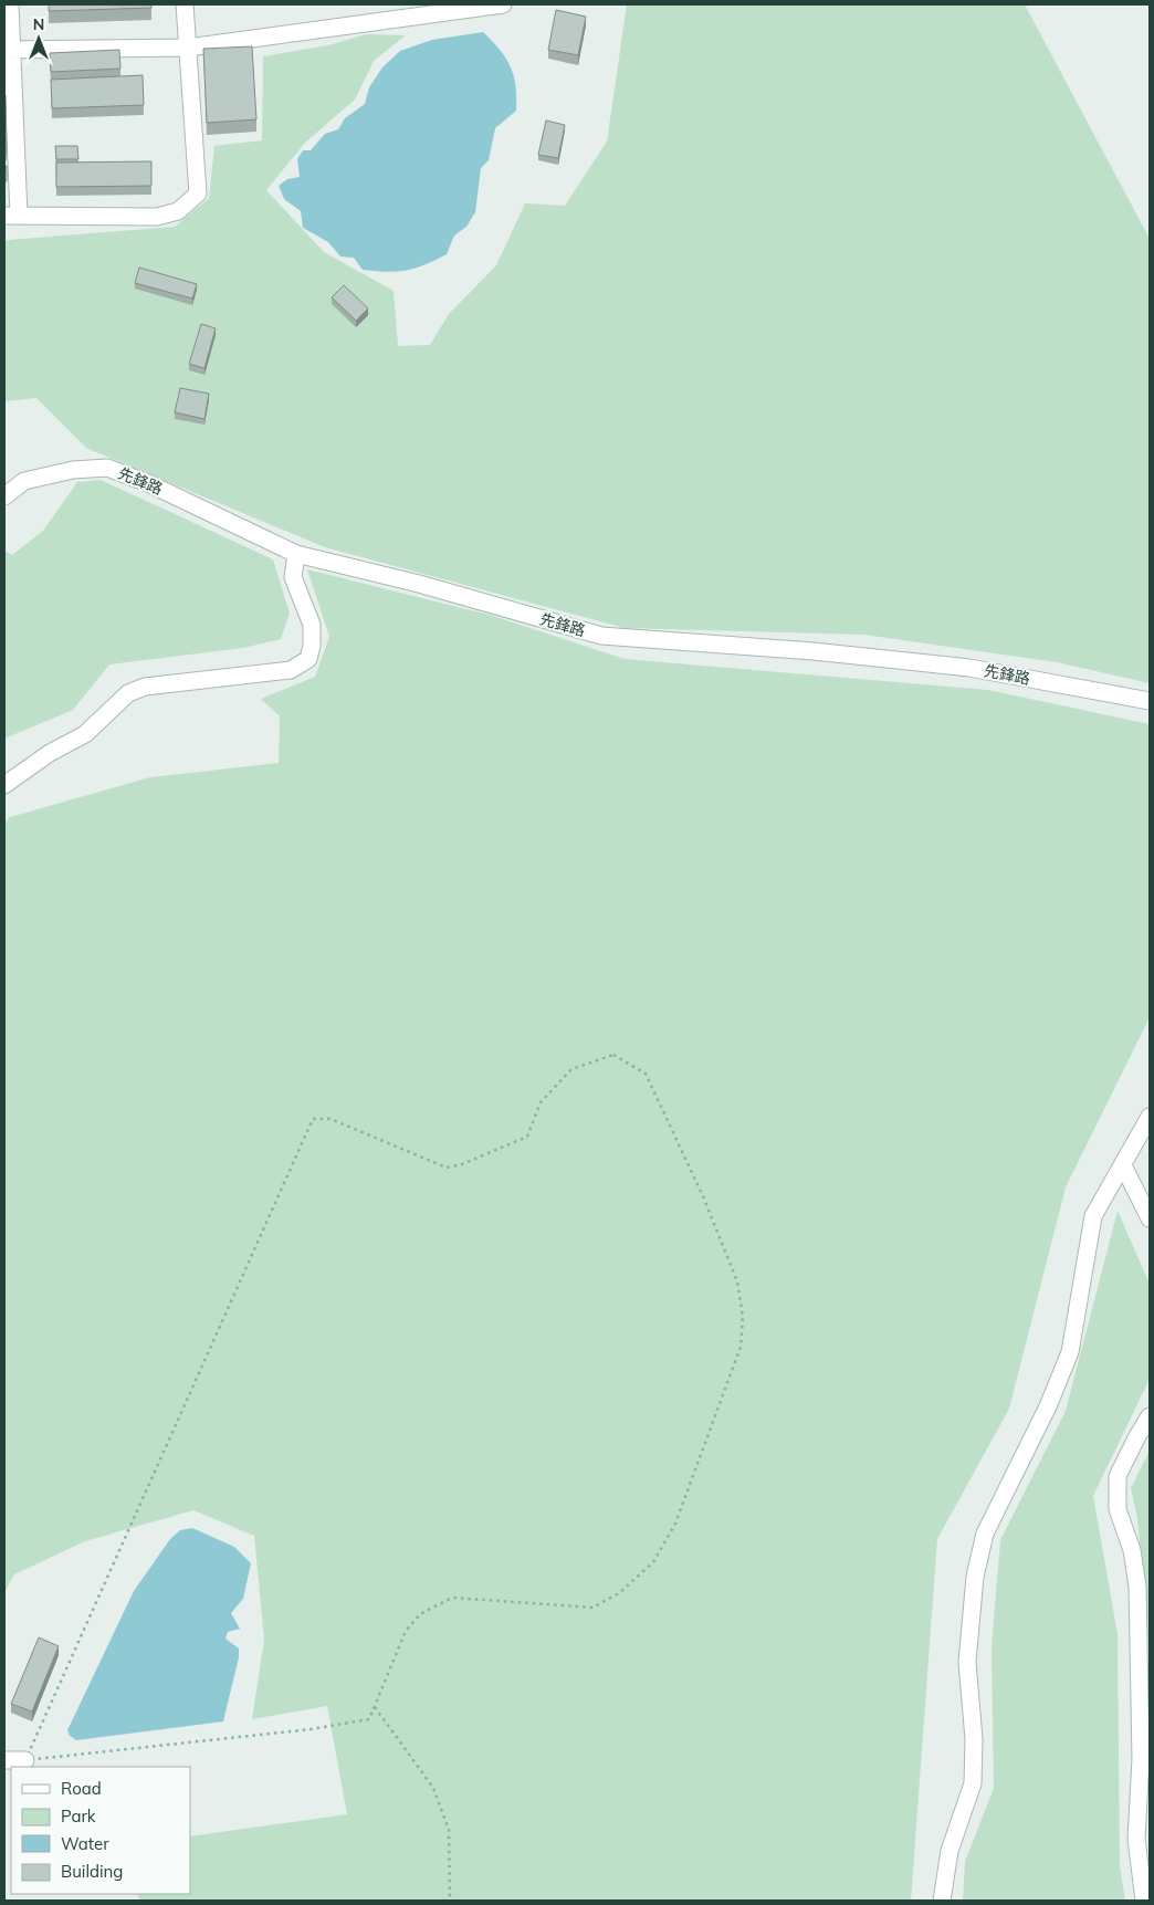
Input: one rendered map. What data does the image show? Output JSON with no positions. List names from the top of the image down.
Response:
{
  "streets": {
    "street": ["先鋒路"]
  },
  "legend": [
    "Road",
    "Park",
    "Water",
    "Building"
  ],
  "north": "top"
}
